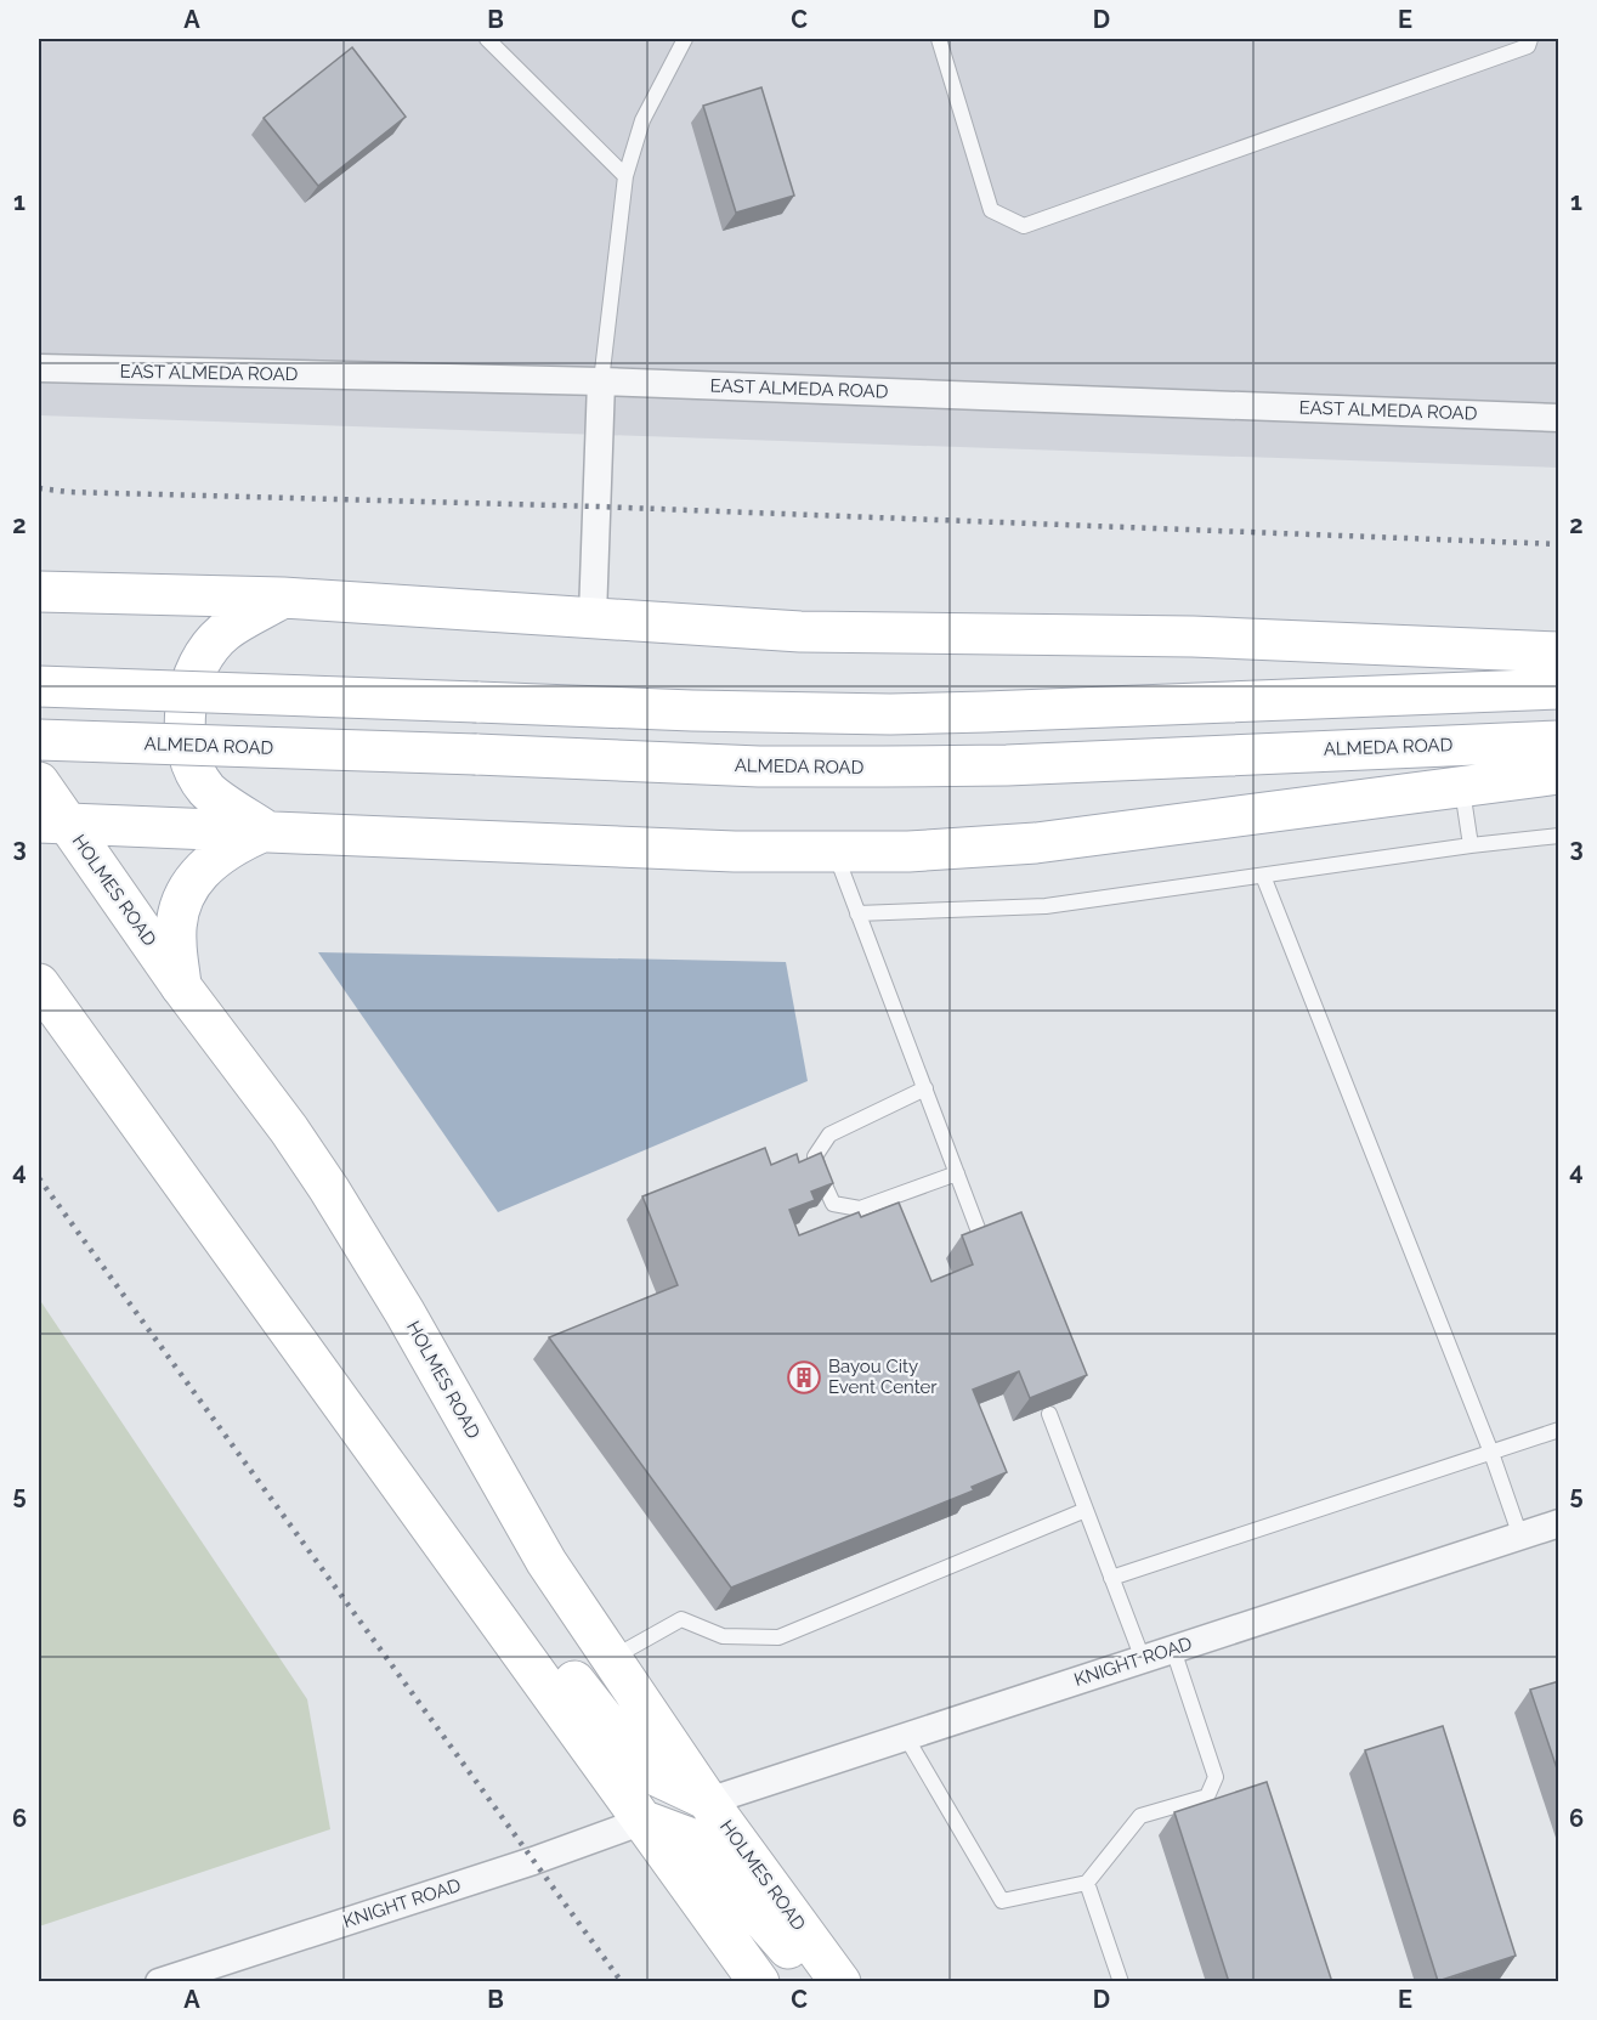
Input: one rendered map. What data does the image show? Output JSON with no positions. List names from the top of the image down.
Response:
{
  "streets": {
    "main road": ["ALMEDA ROAD", "HOLMES ROAD"],
    "street": ["EAST ALMEDA ROAD", "KNIGHT ROAD"]
  },
  "crossings": [
    ["HOLMES ROAD", "KNIGHT ROAD"]
  ],
  "places": {
    "building": ["Bayou City Event Center"]
  },
  "grid": {
    "columns": [
      "A",
      "B",
      "C",
      "D",
      "E"
    ],
    "rows": [
      "1",
      "2",
      "3",
      "4",
      "5",
      "6"
    ]
  }
}
